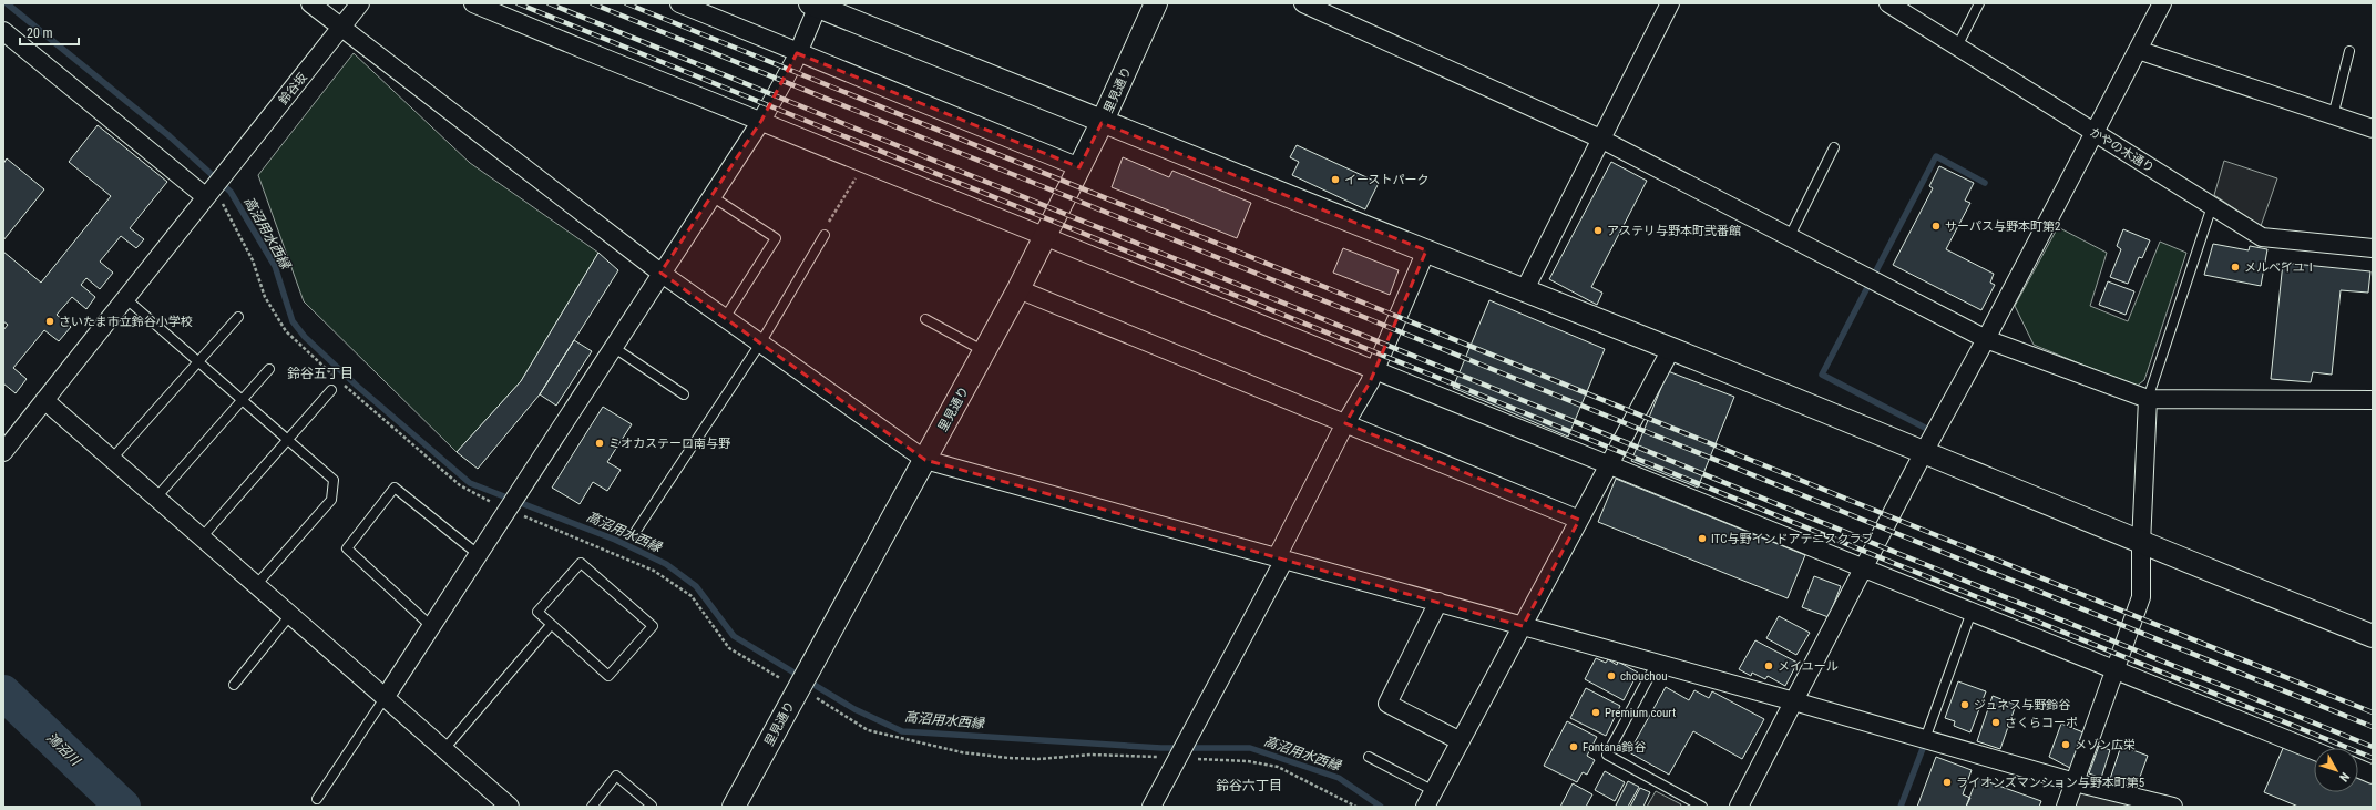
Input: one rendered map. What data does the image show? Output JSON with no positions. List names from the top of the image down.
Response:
{
  "streets": {
    "street": ["鈴谷坂", "里見通り", "かやの木通り"]
  },
  "districts": ["鈴谷五丁目", "鈴谷六丁目"],
  "water": ["高沼用水西縁", "鴻沼川"],
  "places": [
    "イーストパーク",
    "サーパス与野本町第2",
    "アステリ与野本町弐番館",
    "メルベイユⅠ",
    "さいたま市立鈴谷小学校",
    "ミオカステーロ南与野",
    "ITC与野インドアテニスクラブ",
    "メイユール",
    "chouchou",
    "ジュネス与野鈴谷",
    "Premium court",
    "さくらコーポ",
    "メゾン広栄",
    "Fontana鈴谷",
    "ライオンズマンション与野本町第5"
  ],
  "scale_bar": "20 m",
  "north": "bottom right"
}
